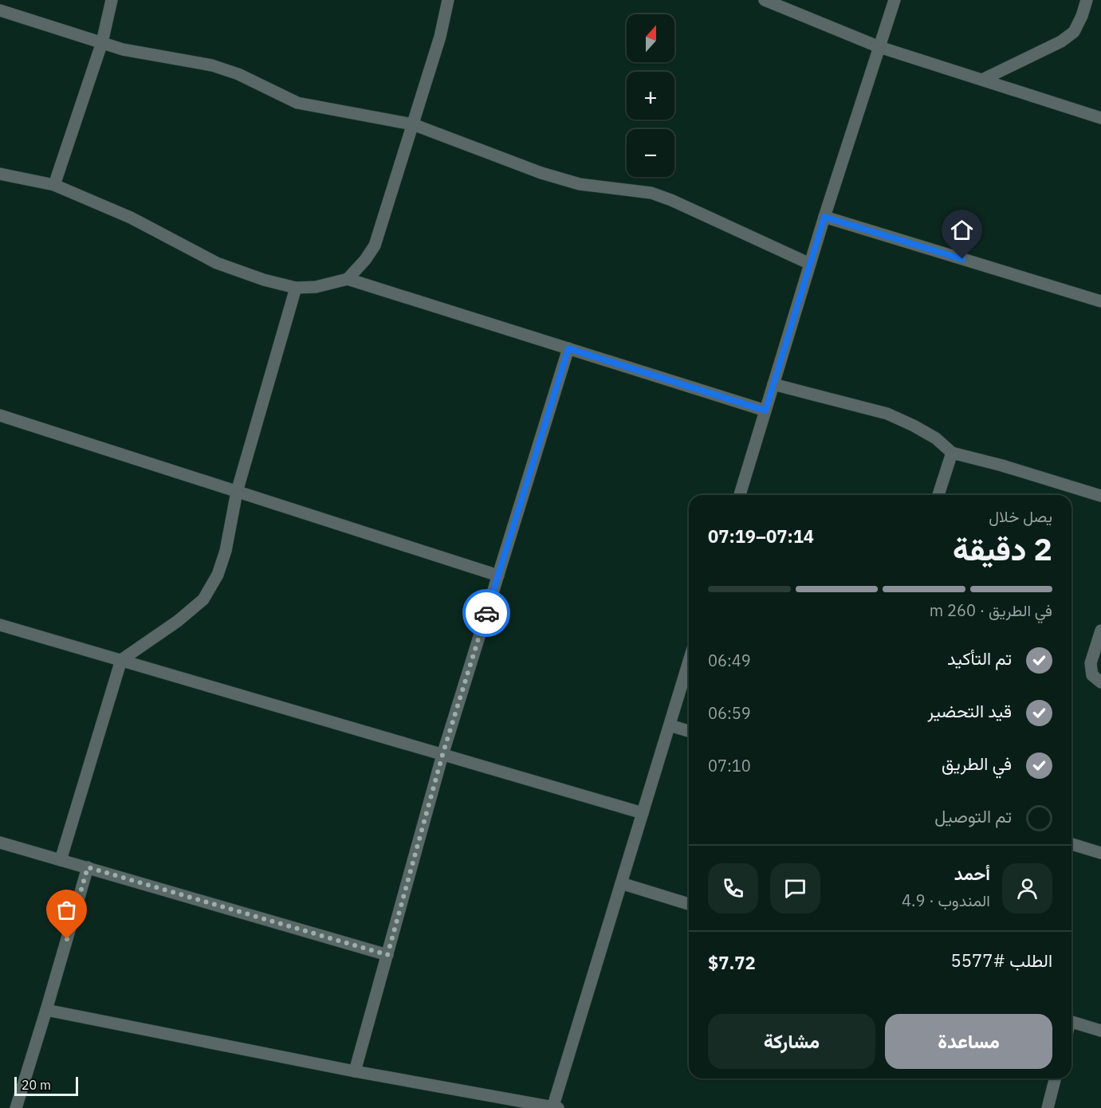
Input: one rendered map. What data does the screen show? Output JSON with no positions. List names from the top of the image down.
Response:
{
  "scale_bar": "20 m",
  "north": "top",
  "page": {
    "map_buttons": ["+", "−"],
    "heading": ["2 دقيقة", "يصل خلال", "07:14–07:19"],
    "panel": [
      "أحمد",
      "المندوب · 4.9",
      "الطلب #5577",
      "$7.72"
    ],
    "bar": "في الطريق · 260 m",
    "list": [
      ["تم التأكيد", "06:49"],
      ["قيد التحضير", "06:59"],
      ["في الطريق", "07:10"],
      "تم التوصيل"
    ],
    "buttons": ["مساعدة", "مشاركة"],
    "scale": "20 m"
  }
}
